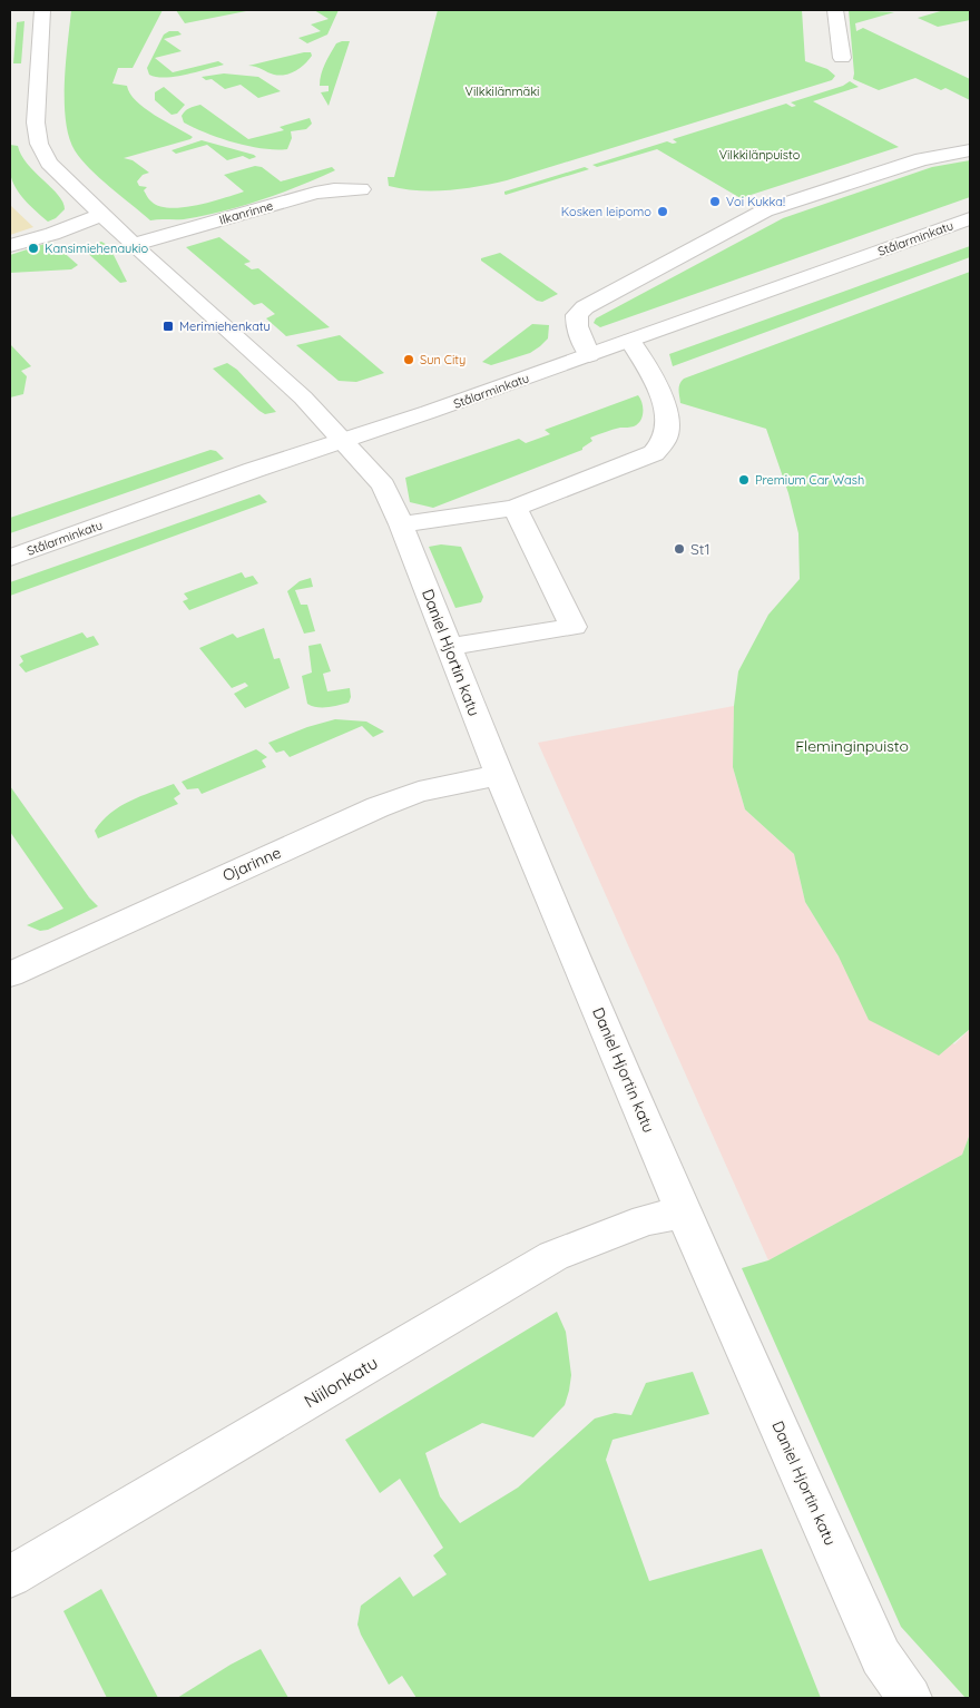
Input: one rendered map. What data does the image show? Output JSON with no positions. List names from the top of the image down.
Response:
{
  "streets": {
    "street": [
      "Ilkanrinne",
      "Stålarminkatu",
      "Daniel Hjortin katu",
      "Ojarinne",
      "Niilonkatu"
    ]
  },
  "crossings": [
    ["Stålarminkatu", "Daniel Hjortin katu"],
    ["Daniel Hjortin katu", "Ojarinne"],
    ["Daniel Hjortin katu", "Niilonkatu"]
  ],
  "parks": ["Vilkkilänmäki", "Vilkkilänpuisto", "Fleminginpuisto"],
  "places": {
    "other": [
      "Voi Kukka!",
      "Kosken leipomo",
      "Kansimiehenaukio",
      "Sun City",
      "Premium Car Wash",
      "St1"
    ],
    "transit": ["Merimiehenkatu"]
  }
}
